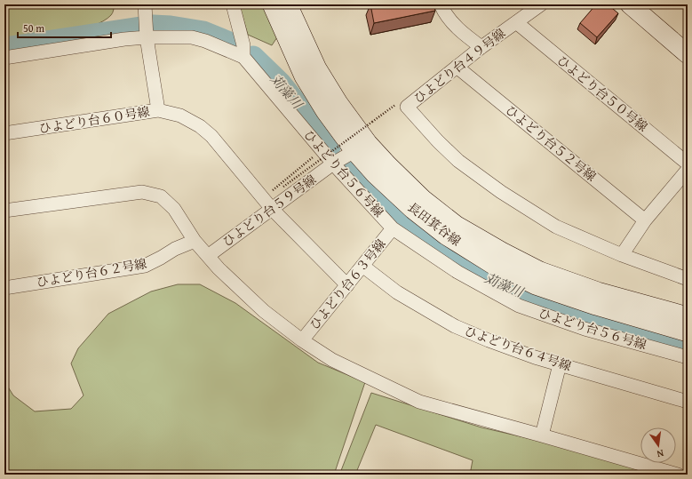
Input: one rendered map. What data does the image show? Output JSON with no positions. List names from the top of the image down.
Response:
{
  "streets": {
    "street": [
      "ひよどり台４９号線",
      "ひよどり台５０号線",
      "ひよどり台６０号線",
      "ひよどり台５２号線",
      "ひよどり台５６号線",
      "ひよどり台５９号線",
      "長田箕谷線",
      "ひよどり台６２号線",
      "ひよどり台６３号線",
      "ひよどり台６４号線"
    ]
  },
  "crossings": [
    ["ひよどり台４９号線", "ひよどり台５０号線"],
    ["ひよどり台４９号線", "ひよどり台５２号線"],
    ["ひよどり台６０号線", "ひよどり台５９号線"],
    ["ひよどり台６０号線", "ひよどり台６３号線"],
    ["ひよどり台５６号線", "ひよどり台５９号線"],
    ["ひよどり台５６号線", "ひよどり台６３号線"],
    ["ひよどり台５９号線", "長田箕谷線"],
    ["ひよどり台６３号線", "ひよどり台６４号線"]
  ],
  "water": ["苅藻川"],
  "scale_bar": "50 m",
  "north": "bottom"
}
